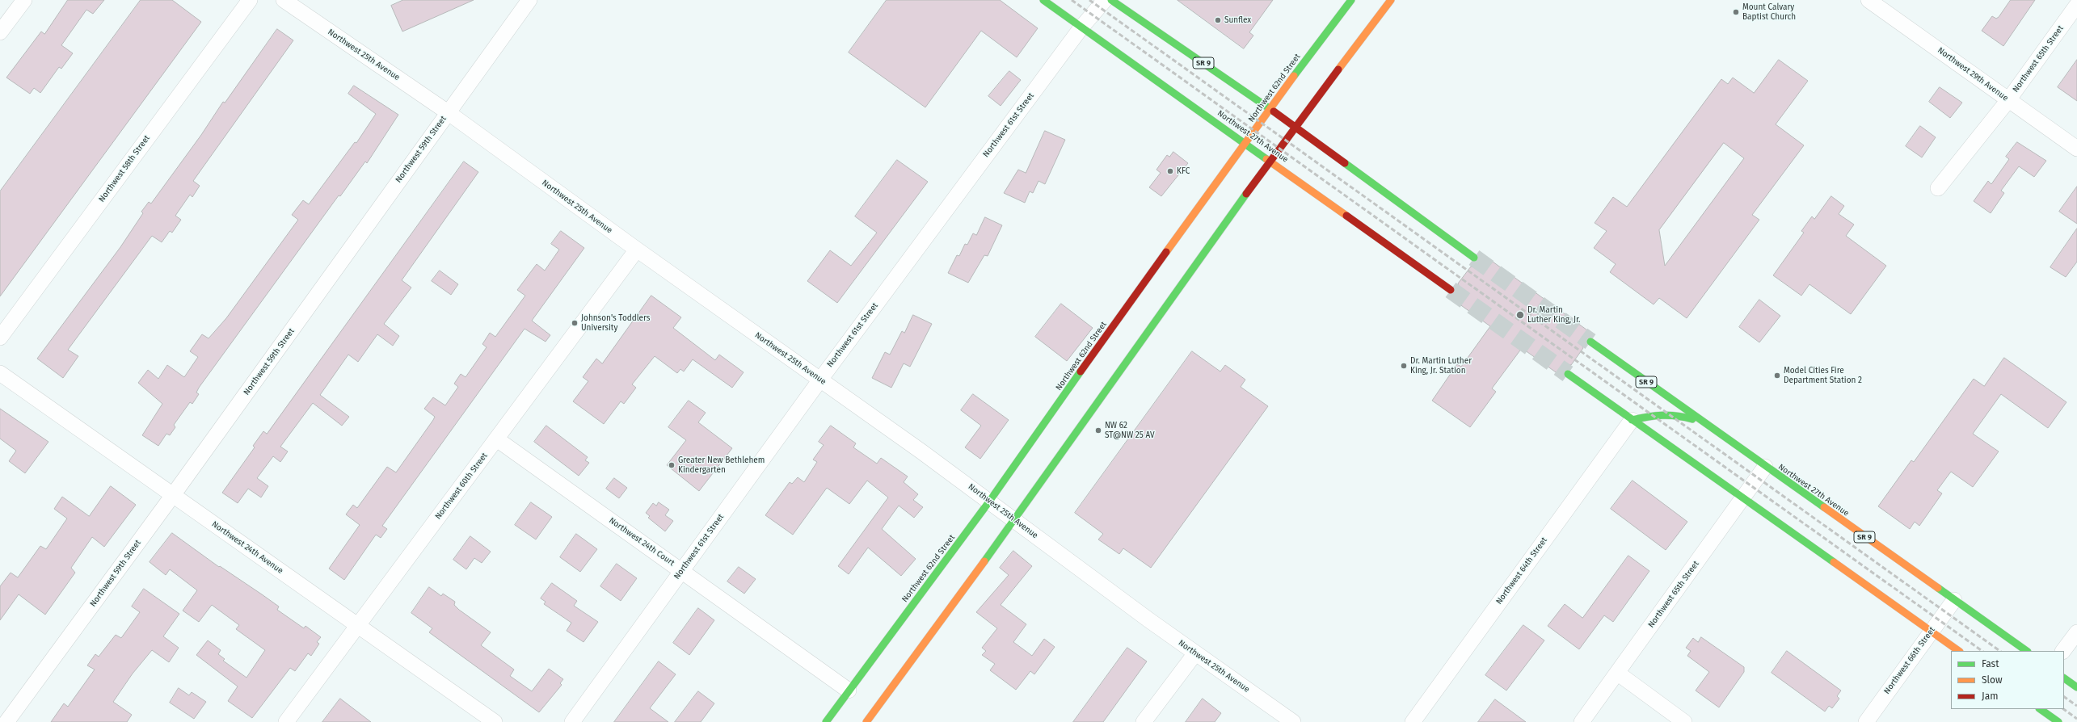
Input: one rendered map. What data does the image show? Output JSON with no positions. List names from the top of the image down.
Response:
{
  "streets": {
    "main road": ["SR 9", "Northwest 62nd Street", "Northwest 27th Avenue"],
    "street": [
      "Northwest 25th Avenue",
      "Northwest 65th Street",
      "Northwest 29th Avenue",
      "Northwest 61st Street",
      "Northwest 59th Street",
      "Northwest 58th Street",
      "Northwest 60th Street",
      "Northwest 24th Court",
      "Northwest 24th Avenue",
      "Northwest 64th Street",
      "Northwest 66th Street"
    ]
  },
  "crossings": [
    ["Northwest 25th Avenue", "Northwest 62nd Street"],
    ["Northwest 25th Avenue", "Northwest 61st Street"],
    ["Northwest 25th Avenue", "Northwest 59th Street"],
    ["Northwest 25th Avenue", "Northwest 60th Street"],
    ["Northwest 65th Street", "Northwest 29th Avenue"],
    ["Northwest 65th Street", "Northwest 27th Avenue"],
    ["SR 9", "Northwest 62nd Street"],
    ["Northwest 62nd Street", "Northwest 27th Avenue"],
    ["Northwest 62nd Street", "Northwest 24th Court"],
    ["Northwest 61st Street", "Northwest 27th Avenue"],
    ["Northwest 61st Street", "Northwest 24th Court"],
    ["Northwest 27th Avenue", "Northwest 66th Street"],
    ["Northwest 59th Street", "Northwest 24th Avenue"],
    ["Northwest 60th Street", "Northwest 24th Court"],
    ["Northwest 60th Street", "Northwest 24th Avenue"]
  ],
  "places": [
    "Mount Calvary Baptist Church",
    "Sunflex",
    "KFC",
    "Dr. Martin Luther King, Jr.",
    "Johnson's Toddlers University",
    "Dr. Martin Luther King, Jr. Station",
    "Model Cities Fire Department Station 2",
    "NW 62 ST@NW 25 AV",
    "Greater New Bethlehem Kindergarten"
  ],
  "legend": ["Fast", "Slow", "Jam"]
}
